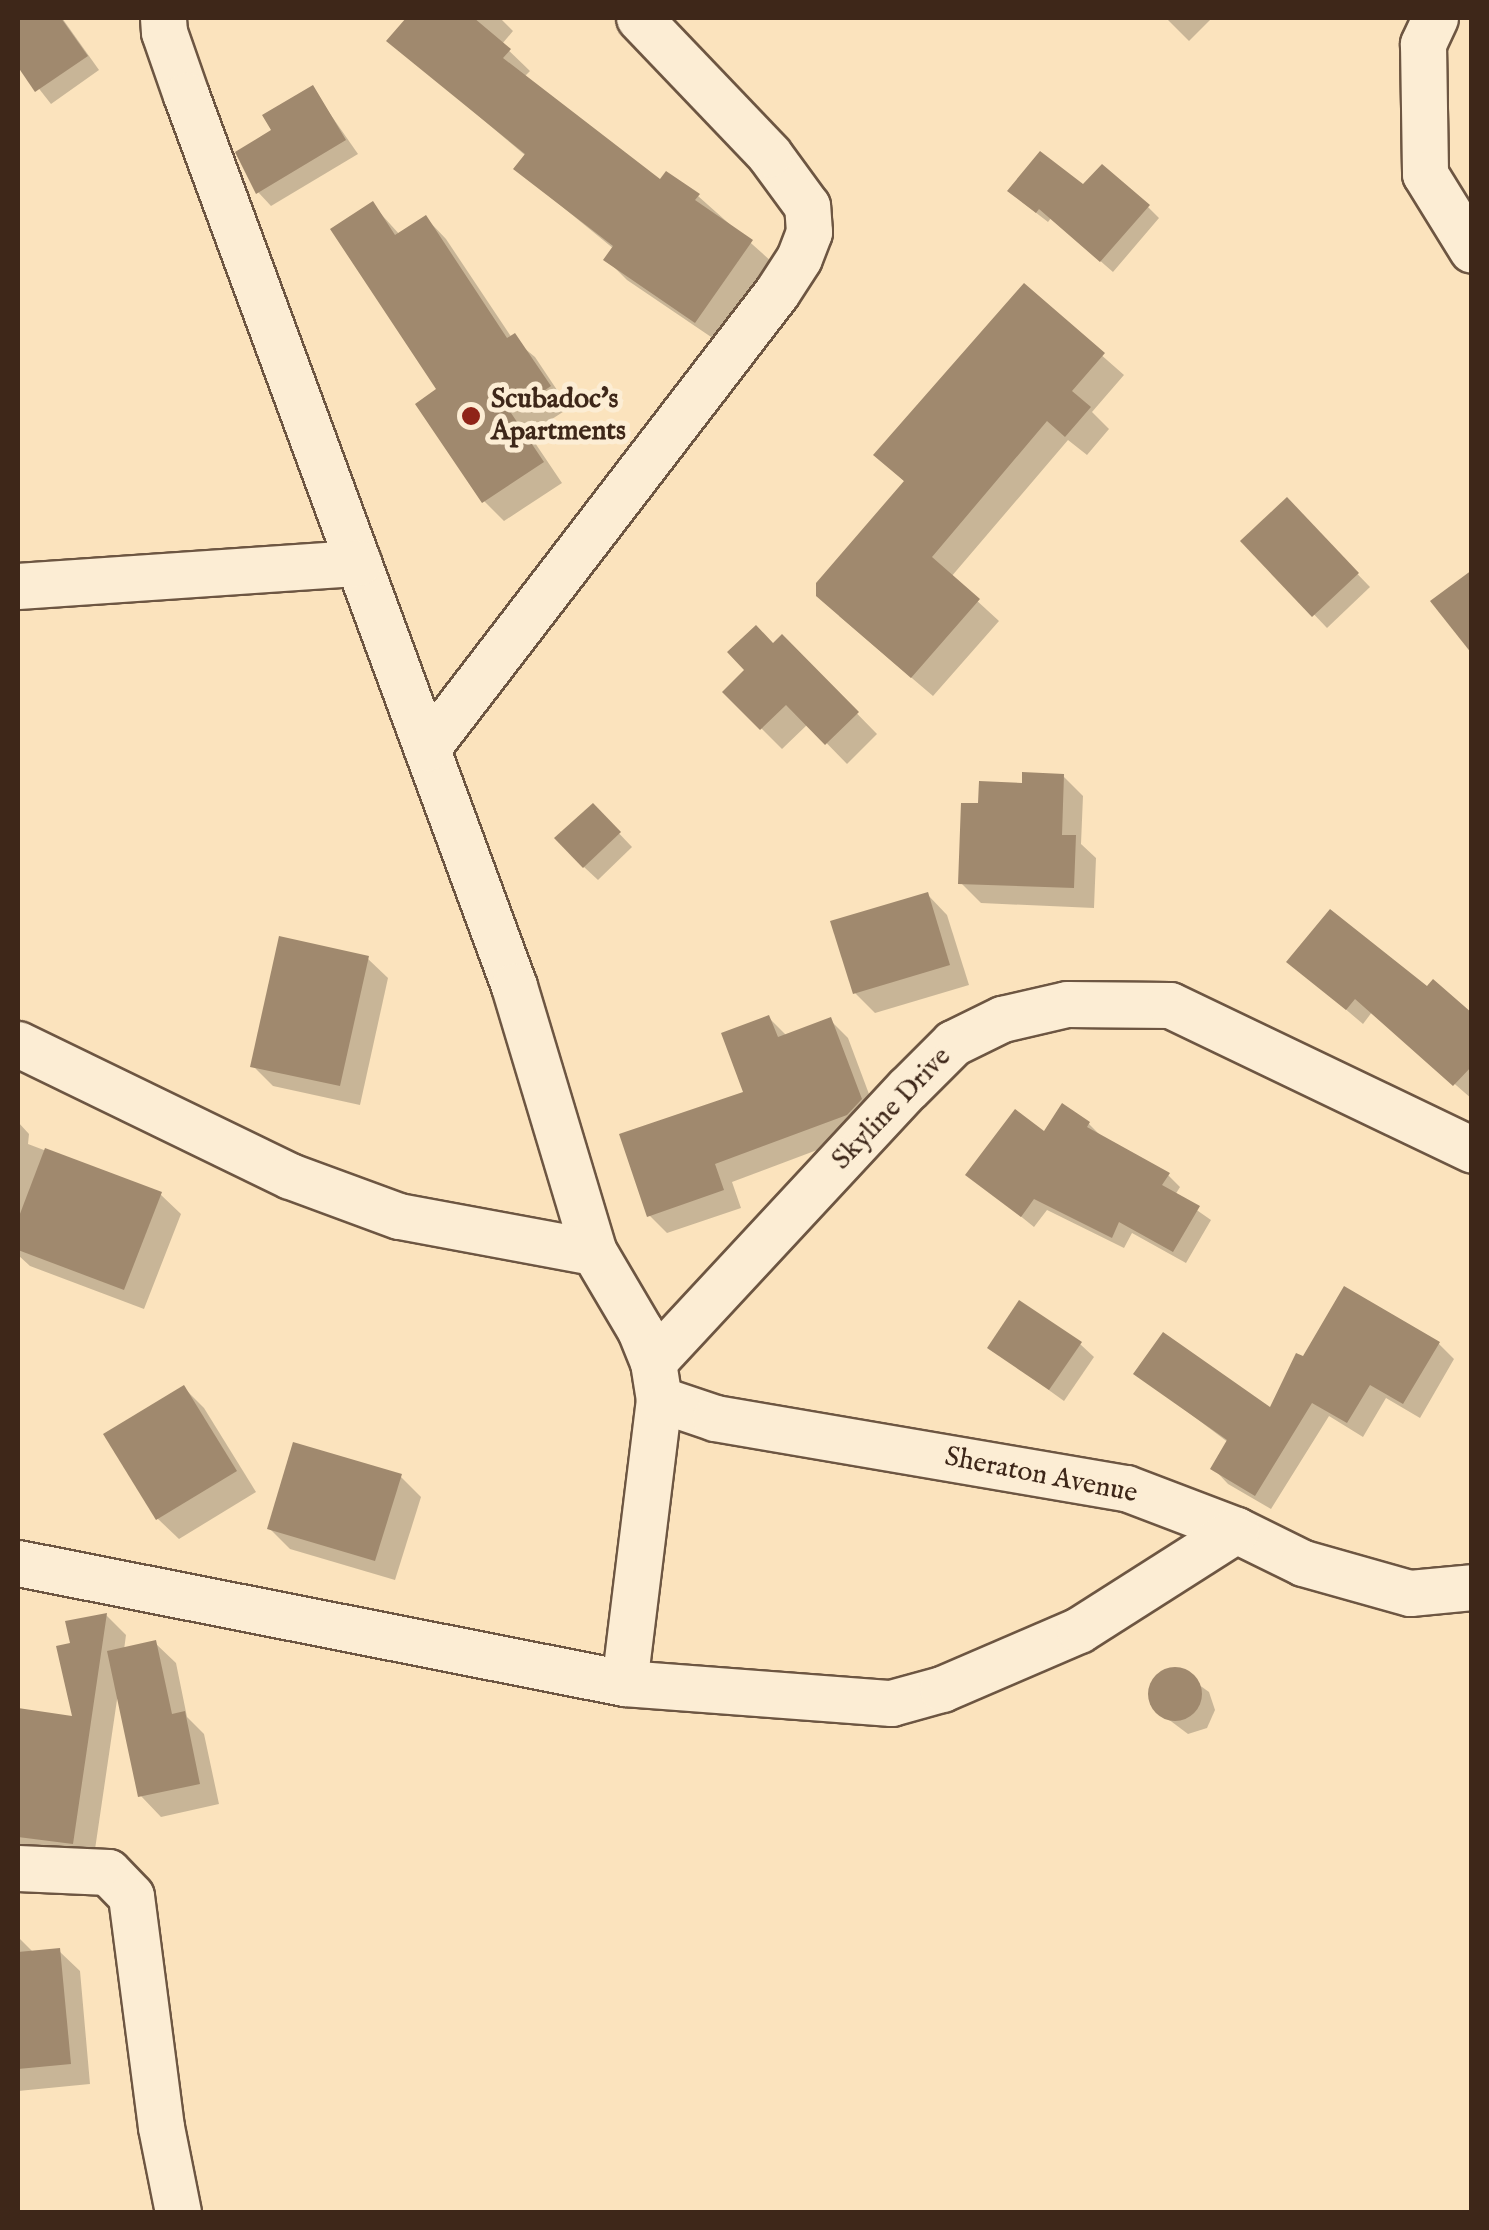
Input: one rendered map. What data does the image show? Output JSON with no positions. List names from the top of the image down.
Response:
{
  "streets": {
    "street": ["Skyline Drive", "Sheraton Avenue"]
  },
  "crossings": [
    ["Skyline Drive", "Sheraton Avenue"]
  ],
  "places": ["Scubadoc's Apartments"]
}
